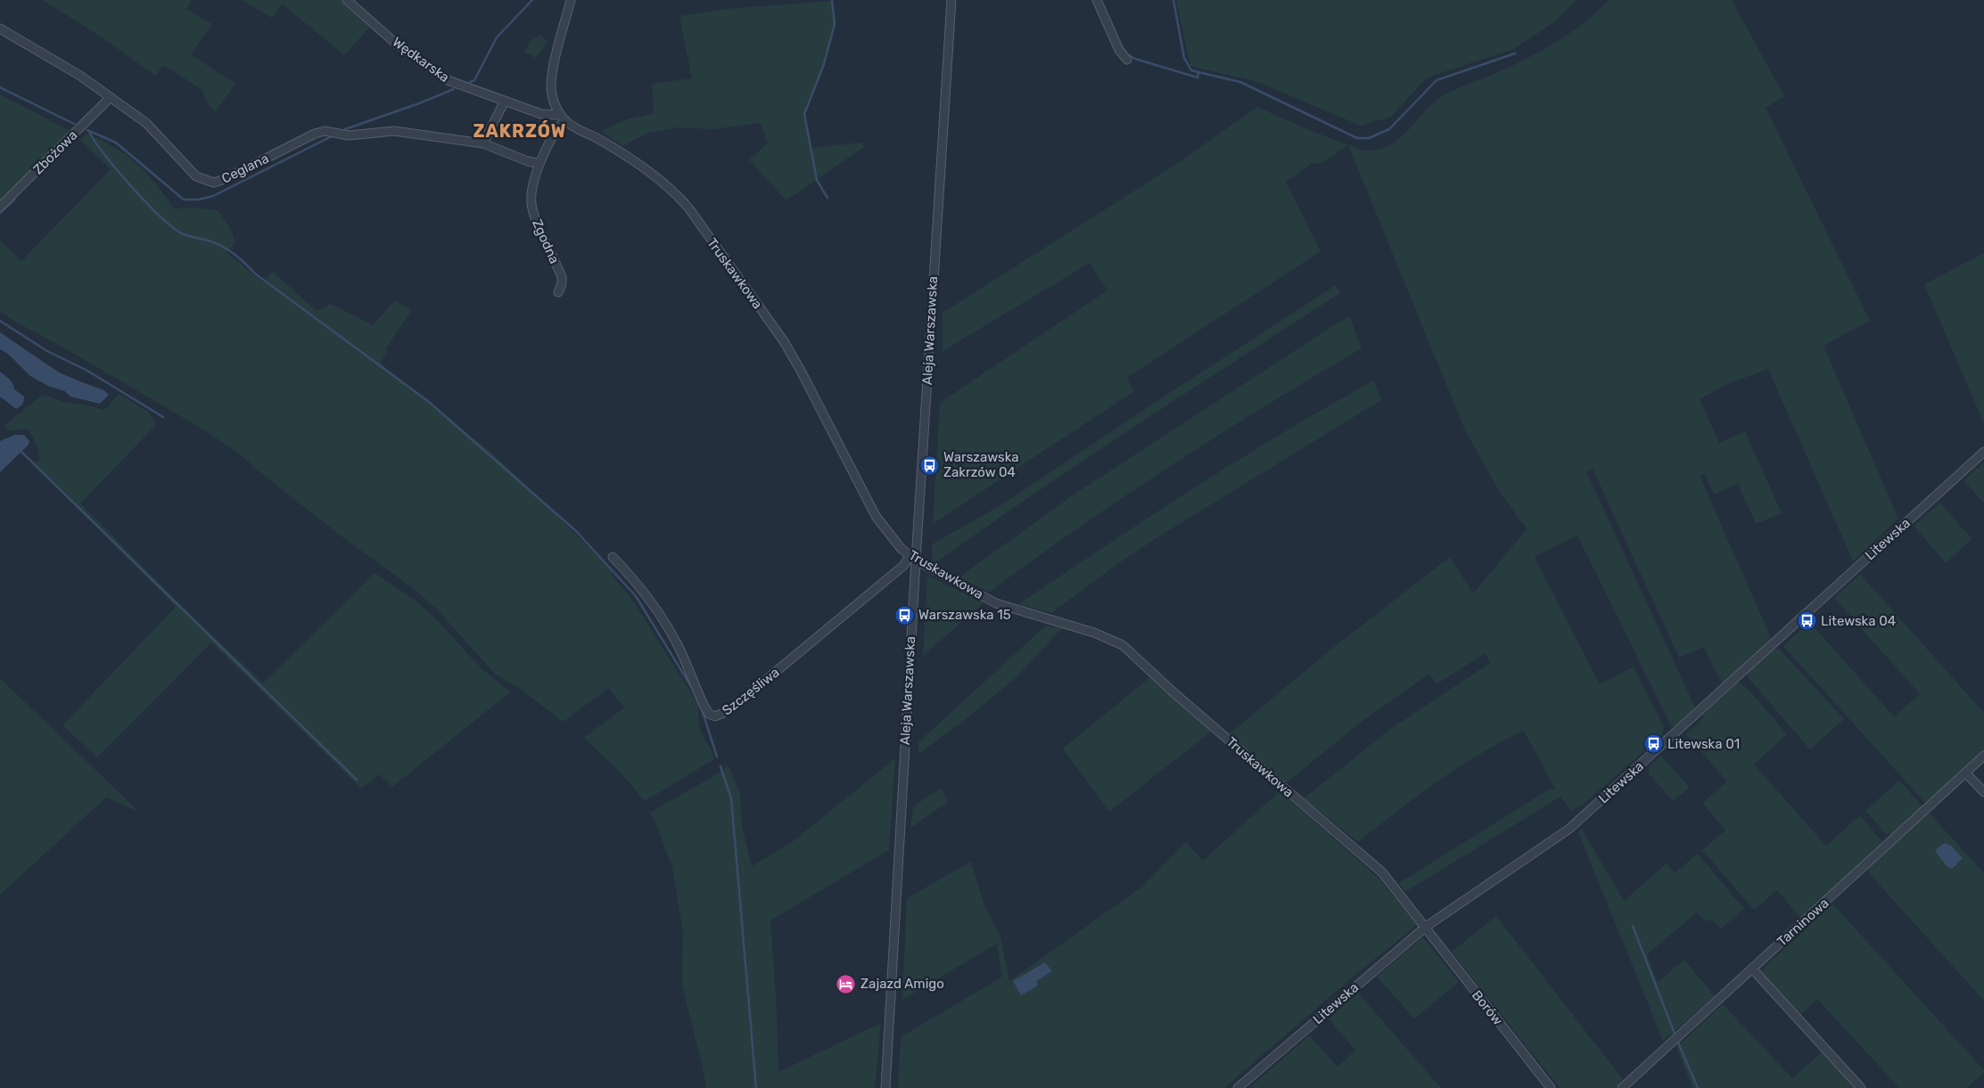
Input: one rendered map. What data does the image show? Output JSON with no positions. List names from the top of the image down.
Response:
{
  "streets": {
    "street": [
      "Wędkarska",
      "Zbożowa",
      "Ceglana",
      "Zgodna",
      "Truskawkowa",
      "Aleja Warszawska",
      "Litewska",
      "Szczęśliwa",
      "Tarninowa",
      "Borów"
    ]
  },
  "crossings": [
    ["Wędkarska", "Zgodna"],
    ["Wędkarska", "Truskawkowa"],
    ["Zbożowa", "Ceglana"],
    ["Ceglana", "Zgodna"],
    ["Zgodna", "Truskawkowa"],
    ["Truskawkowa", "Aleja Warszawska"],
    ["Truskawkowa", "Litewska"],
    ["Truskawkowa", "Szczęśliwa"],
    ["Truskawkowa", "Borów"],
    ["Aleja Warszawska", "Szczęśliwa"],
    ["Litewska", "Borów"]
  ],
  "districts": ["ZAKRZÓW"],
  "places": {
    "bus stop": [
      "Warszawska Zakrzów 04",
      "Warszawska 15",
      "Litewska 04",
      "Litewska 01"
    ],
    "hotel": ["Zajazd Amigo"]
  }
}
